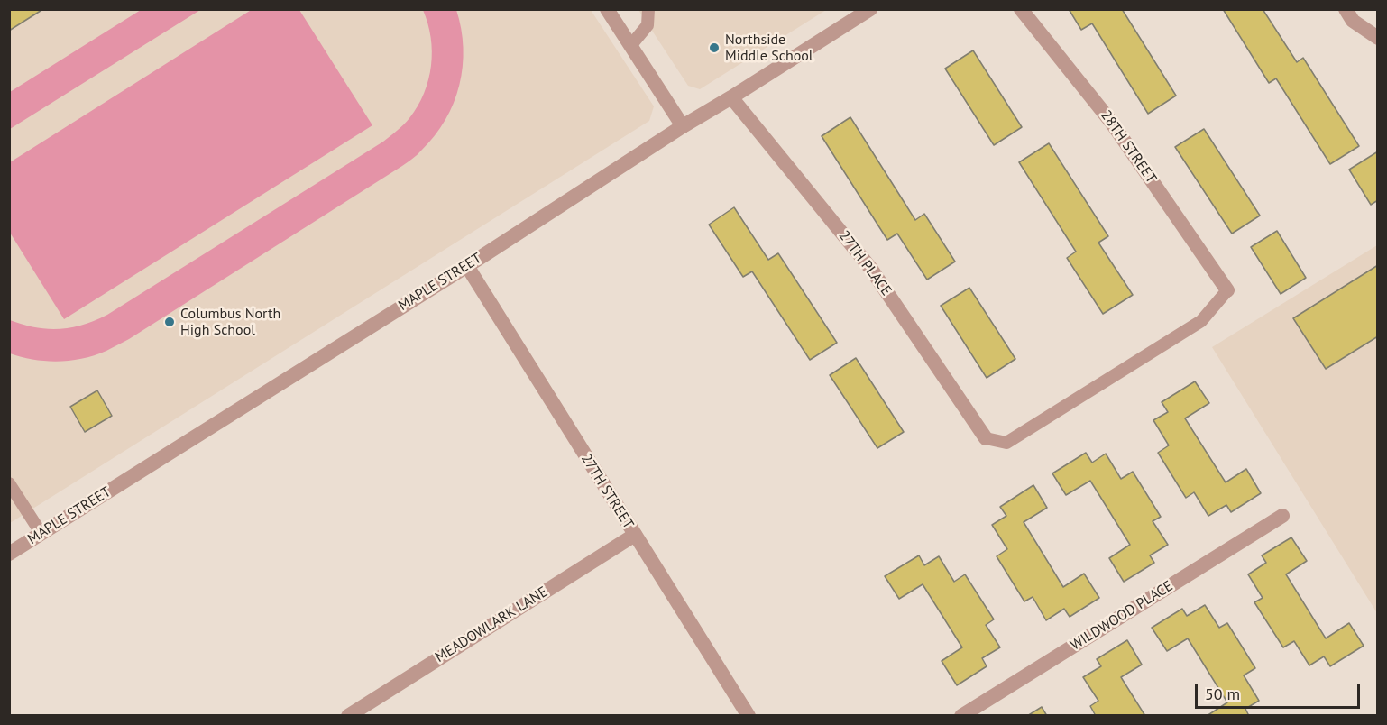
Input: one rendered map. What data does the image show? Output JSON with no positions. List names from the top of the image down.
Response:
{
  "streets": {
    "street": [
      "28TH STREET",
      "27TH PLACE",
      "MAPLE STREET",
      "27TH STREET",
      "WILDWOOD PLACE",
      "MEADOWLARK LANE"
    ]
  },
  "crossings": [
    ["27TH PLACE", "MAPLE STREET"],
    ["MAPLE STREET", "27TH STREET"],
    ["27TH STREET", "MEADOWLARK LANE"]
  ],
  "places": ["Northside Middle School", "Columbus North High School"],
  "scale_bar": "50 m"
}
